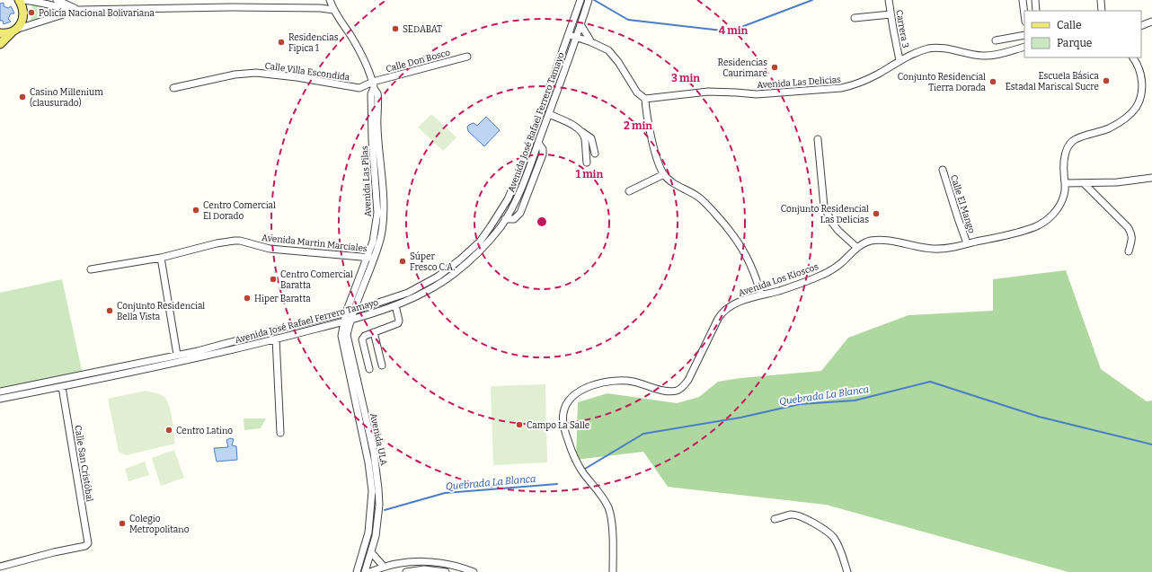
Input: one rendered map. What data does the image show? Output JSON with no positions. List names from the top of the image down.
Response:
{
  "streets": {
    "street": [
      "Carrera 3",
      "Calle Don Bosco",
      "Calle Villa Escondida",
      "Avenida Las Delicias",
      "Avenida José Rafael Ferrero Tamayo",
      "Avenida Las Pilas",
      "Calle El Mango",
      "Avenida Martin Marciales",
      "Avenida Los Kioscos",
      "Avenida ULA",
      "Calle San Cristóbal"
    ]
  },
  "crossings": [
    ["Carrera 3", "Avenida Las Delicias"],
    ["Calle Don Bosco", "Calle Villa Escondida"],
    ["Calle Don Bosco", "Avenida Las Pilas"],
    ["Calle Villa Escondida", "Avenida Las Pilas"],
    ["Avenida José Rafael Ferrero Tamayo", "Avenida Las Pilas"],
    ["Avenida José Rafael Ferrero Tamayo", "Avenida ULA"],
    ["Avenida José Rafael Ferrero Tamayo", "Calle San Cristóbal"],
    ["Avenida Las Pilas", "Avenida Martin Marciales"],
    ["Avenida Las Pilas", "Avenida ULA"],
    ["Calle El Mango", "Avenida Los Kioscos"]
  ],
  "water": ["Quebrada La Blanca"],
  "places": [
    "Policía Nacional Bolivariana",
    "SEDABAT",
    "Residencias Fipica 1",
    "Residencias Caurimare",
    "Escuela Básica Estadal Mariscal Sucre",
    "Conjunto Residencial Tierra Dorada",
    "Casino Millenium (clausurado)",
    "Centro Comercial El Dorado",
    "Conjunto Residencial Las Delicias",
    "Súper Fresco C.A.",
    "Centro Comercial Baratta",
    "Hiper Baratta",
    "Conjunto Residencial Bella Vista",
    "Campo La Salle",
    "Centro Latino",
    "Colegio Metropolitano"
  ],
  "legend": ["Calle", "Parque"],
  "rings": [
    "4 min",
    "3 min",
    "2 min",
    "1 min"
  ]
}
